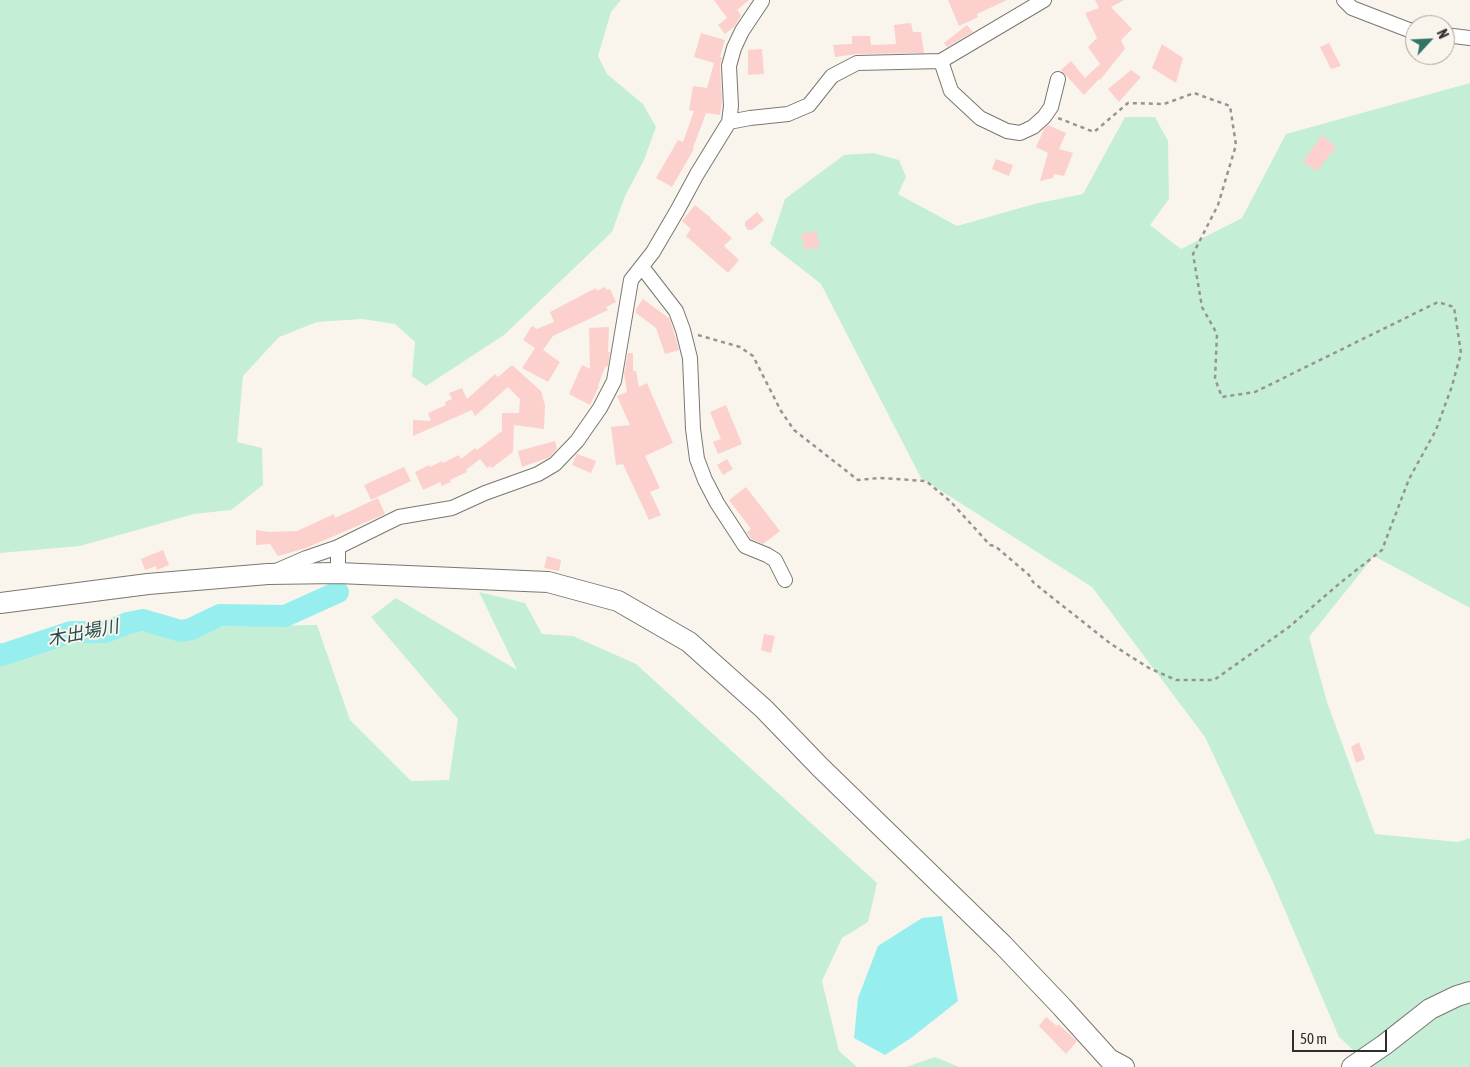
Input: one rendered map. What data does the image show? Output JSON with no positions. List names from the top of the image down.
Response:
{
  "water": ["木出場川"],
  "scale_bar": "50 m",
  "north": "top right"
}
